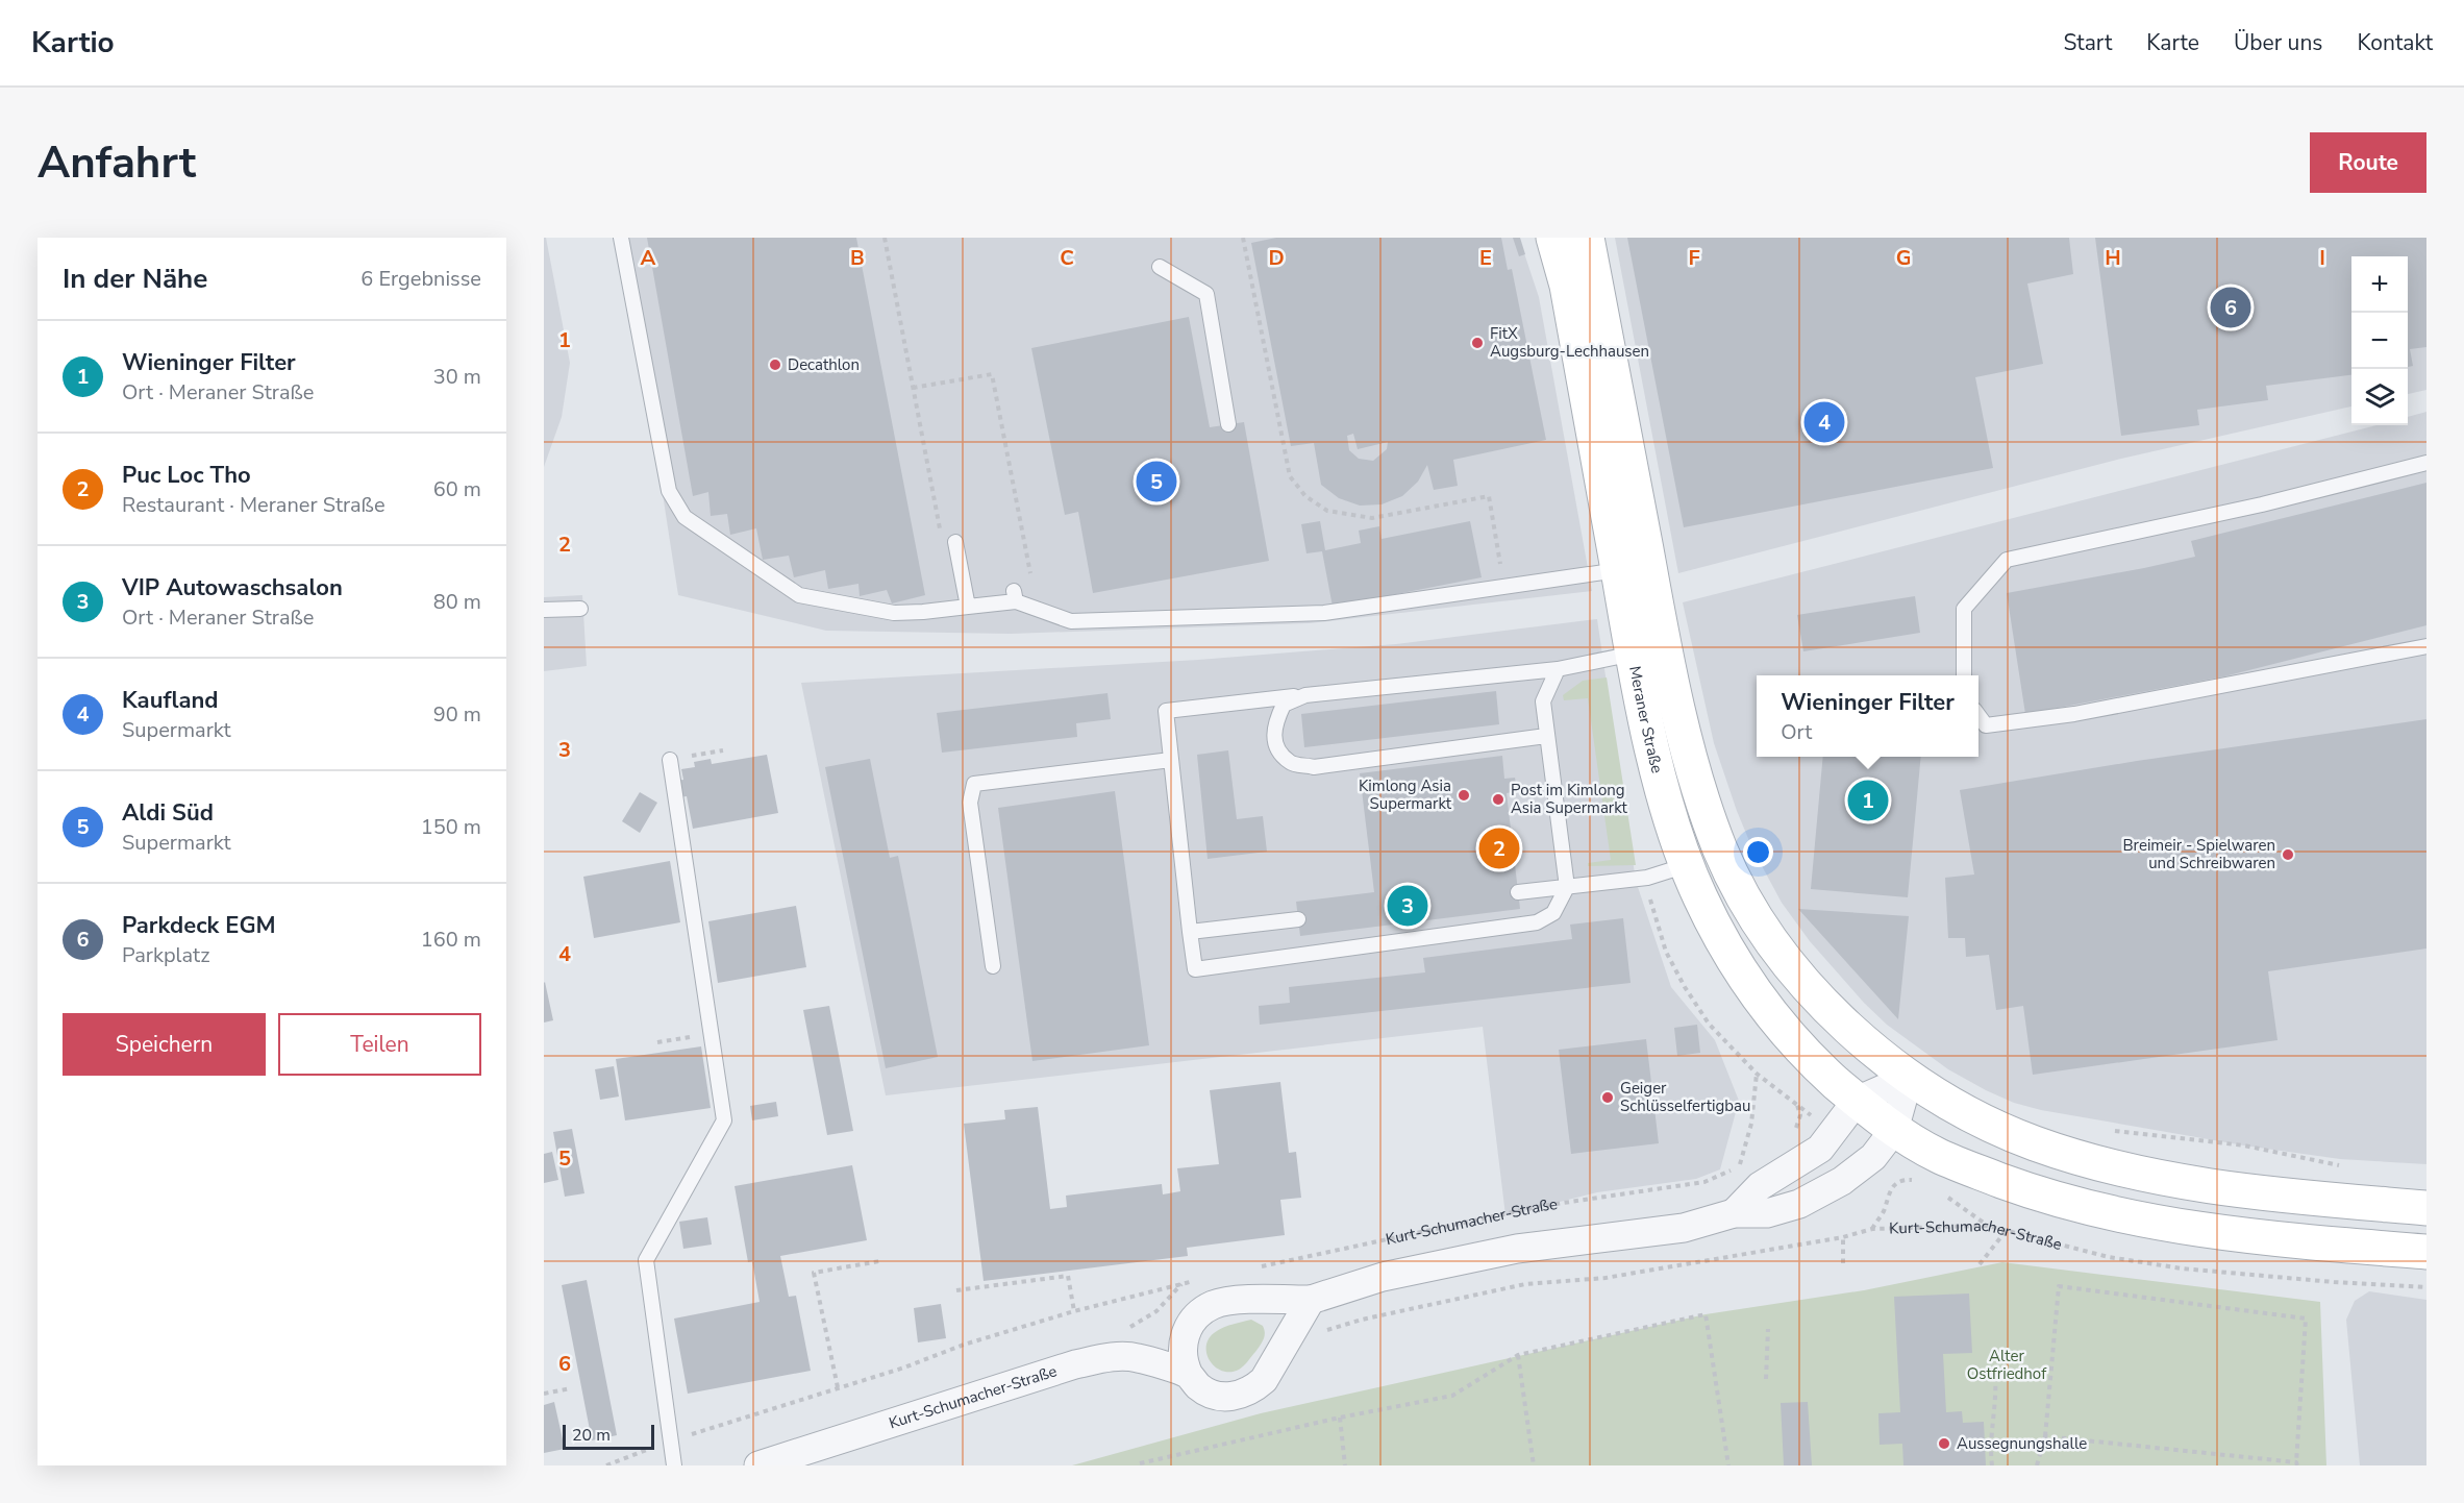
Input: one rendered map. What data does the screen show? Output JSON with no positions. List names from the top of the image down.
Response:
{
  "streets": {
    "main road": ["Meraner Straße"],
    "street": ["Kurt-Schumacher-Straße"]
  },
  "parks": ["Alter Ostfriedhof"],
  "places": [
    "FitX Augsburg-Lechhausen",
    "Decathlon",
    "Kimlong Asia Supermarkt",
    "Post im Kimlong Asia Supermarkt",
    "Breimeir - Spielwaren und Schreibwaren",
    "Geiger Schlüsselfertigbau",
    "Aussegnungshalle"
  ],
  "scale_bar": "20 m",
  "page": {
    "header": "Kartio",
    "nav": [
      "Start",
      "Karte",
      "Über uns",
      "Kontakt"
    ],
    "buttons": [
      "Route",
      ["Speichern", "Teilen"]
    ],
    "title": "Anfahrt",
    "heading": ["In der Nähe", "6 Ergebnisse"],
    "map_buttons": ["+", "−"],
    "pins": [
      "6",
      "4",
      "5",
      "1",
      "2",
      "3"
    ],
    "list": [
      {
        "mark": "1",
        "name": "Wieninger Filter",
        "note": "Ort · Meraner Straße",
        "value": "30 m"
      },
      {
        "mark": "2",
        "name": "Puc Loc Tho",
        "note": "Restaurant · Meraner Straße",
        "value": "60 m"
      },
      {
        "mark": "3",
        "name": "VIP Autowaschsalon",
        "note": "Ort · Meraner Straße",
        "value": "80 m"
      },
      {
        "mark": "4",
        "name": "Kaufland",
        "note": "Supermarkt",
        "value": "90 m"
      },
      {
        "mark": "5",
        "name": "Aldi Süd",
        "note": "Supermarkt",
        "value": "150 m"
      },
      {
        "mark": "6",
        "name": "Parkdeck EGM",
        "note": "Parkplatz",
        "value": "160 m"
      }
    ],
    "popup": ["Wieninger Filter", "Ort"],
    "scale": "20 m"
  },
  "grid": {
    "columns": [
      "A",
      "B",
      "C",
      "D",
      "E",
      "F",
      "G",
      "H",
      "I"
    ],
    "rows": [
      "1",
      "2",
      "3",
      "4",
      "5",
      "6"
    ]
  }
}
